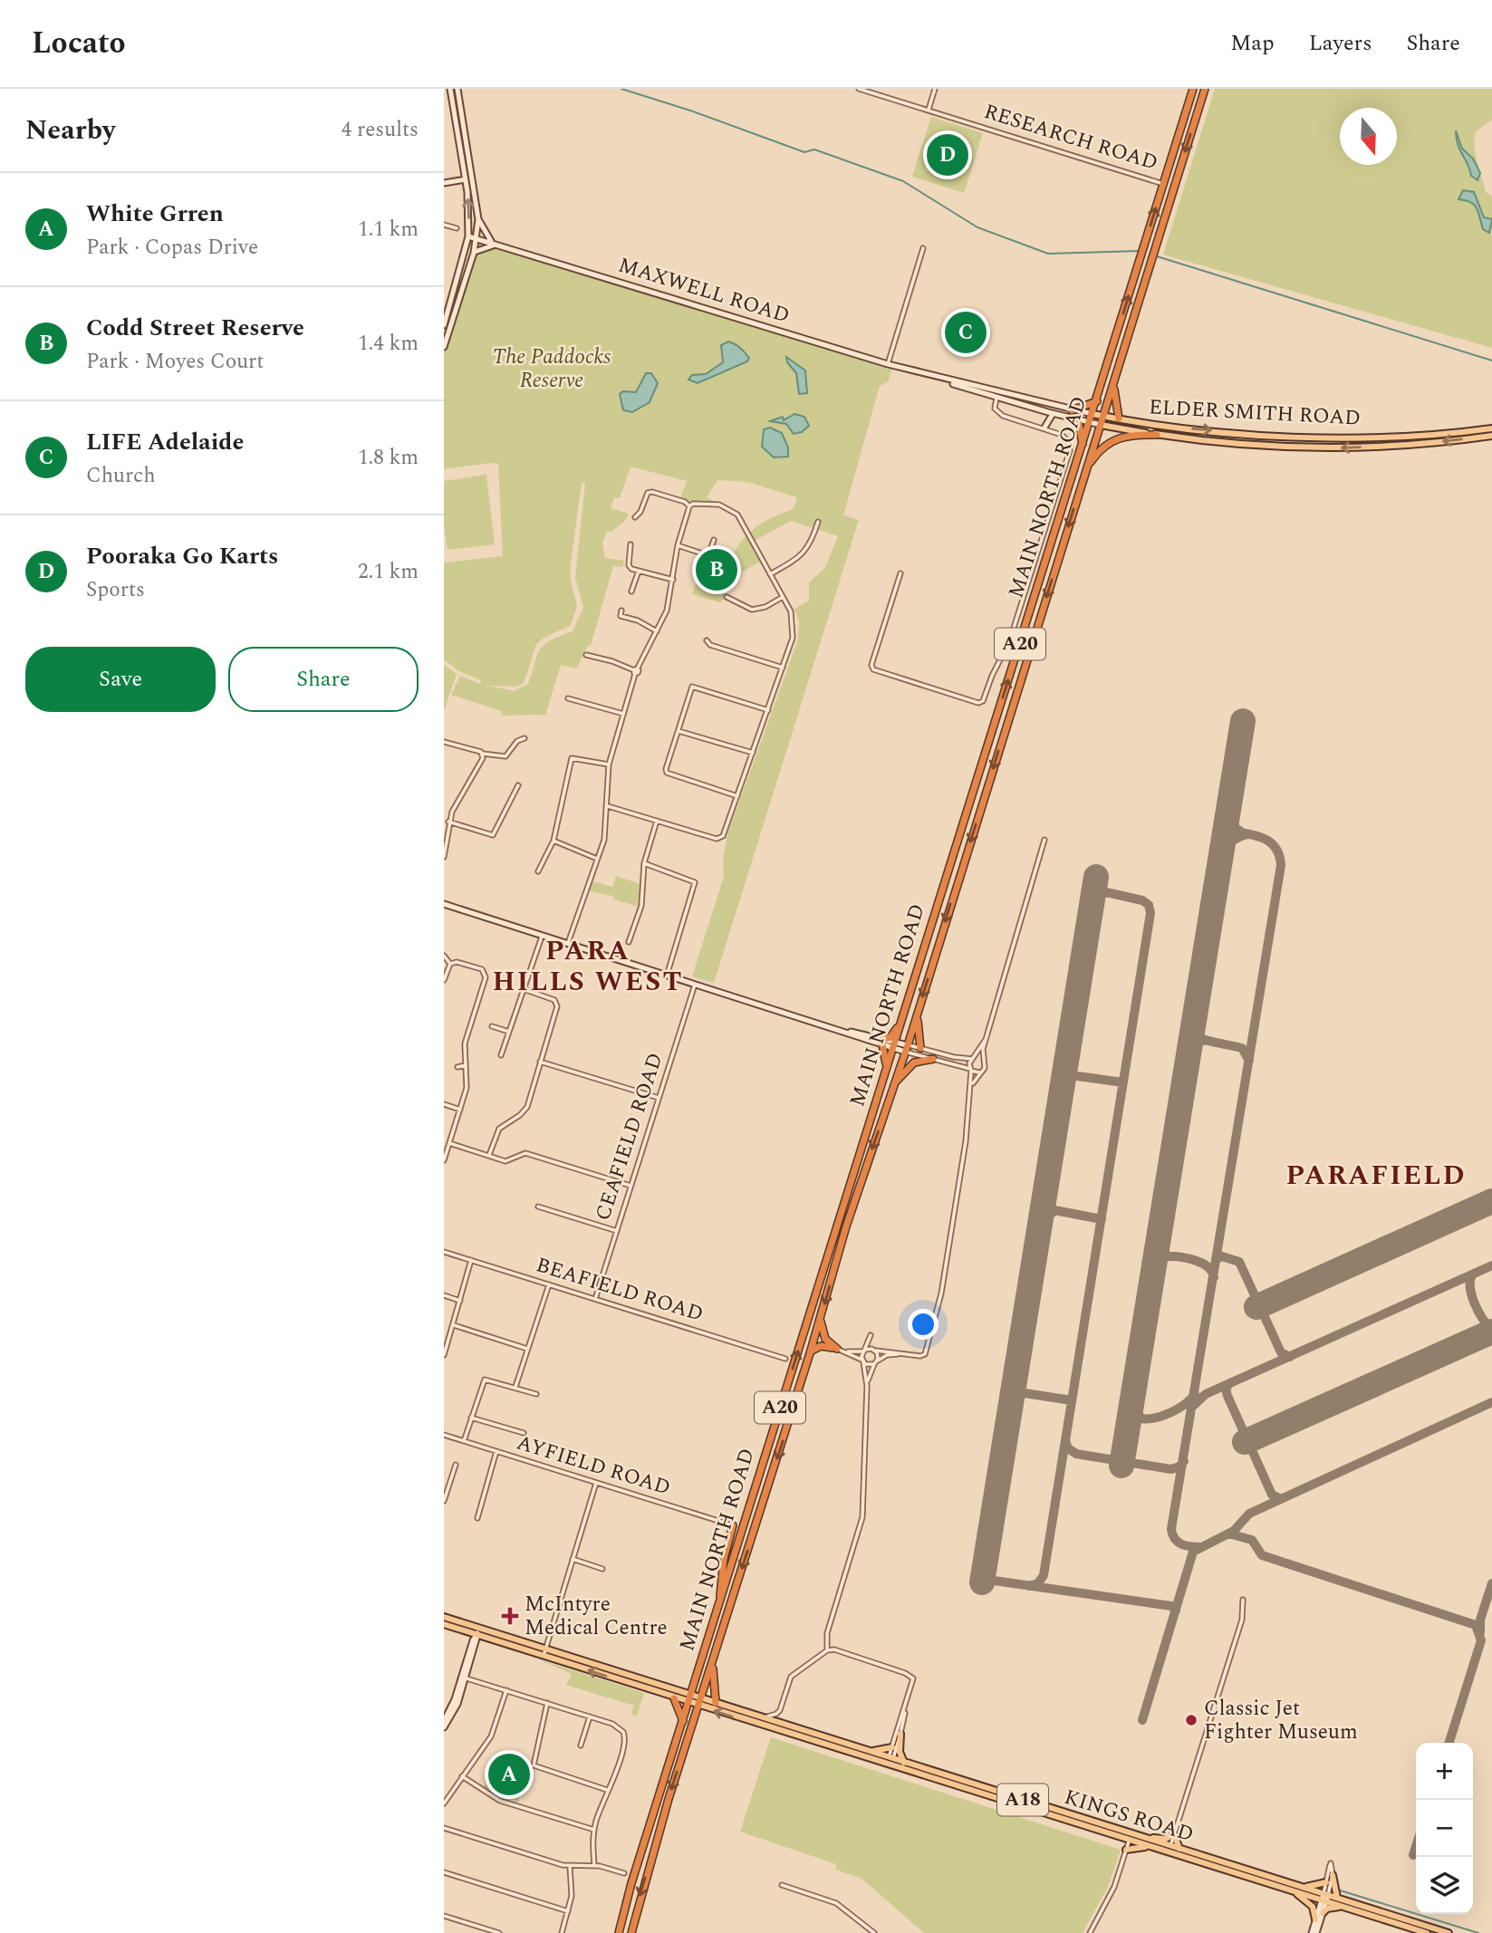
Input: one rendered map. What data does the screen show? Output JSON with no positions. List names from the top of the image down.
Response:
{
  "streets": {
    "highway": ["MAIN NORTH ROAD", "A20"],
    "main road": [
      "MAXWELL ROAD",
      "ELDER SMITH ROAD",
      "A18",
      "KINGS ROAD"
    ],
    "street": [
      "RESEARCH ROAD",
      "CEAFIELD ROAD",
      "BEAFIELD ROAD",
      "AYFIELD ROAD"
    ]
  },
  "crossings": [
    ["RESEARCH ROAD", "MAIN NORTH ROAD"],
    ["MAXWELL ROAD", "ELDER SMITH ROAD"],
    ["MAXWELL ROAD", "MAIN NORTH ROAD"],
    ["ELDER SMITH ROAD", "MAIN NORTH ROAD"],
    ["MAIN NORTH ROAD", "A18"],
    ["MAIN NORTH ROAD", "KINGS ROAD"],
    ["CEAFIELD ROAD", "BEAFIELD ROAD"],
    ["A18", "KINGS ROAD"]
  ],
  "districts": ["PARA HILLS WEST", "PARAFIELD"],
  "parks": ["The Paddocks Reserve"],
  "places": {
    "health": ["McIntyre Medical Centre"],
    "other": ["Classic Jet Fighter Museum"]
  },
  "north": "bottom",
  "page": {
    "header": "Locato",
    "nav": ["Map", "Layers", "Share"],
    "heading": ["Nearby", "4 results"],
    "pins": [
      "D",
      "C",
      "B",
      "A"
    ],
    "list": [
      {
        "mark": "A",
        "name": "White Grren",
        "note": "Park · Copas Drive",
        "value": "1.1 km"
      },
      {
        "mark": "B",
        "name": "Codd Street Reserve",
        "note": "Park · Moyes Court",
        "value": "1.4 km"
      },
      {
        "mark": "C",
        "name": "LIFE Adelaide",
        "note": "Church",
        "value": "1.8 km"
      },
      {
        "mark": "D",
        "name": "Pooraka Go Karts",
        "note": "Sports",
        "value": "2.1 km"
      }
    ],
    "buttons": ["Save", "Share"],
    "map_buttons": ["+", "−"]
  }
}
